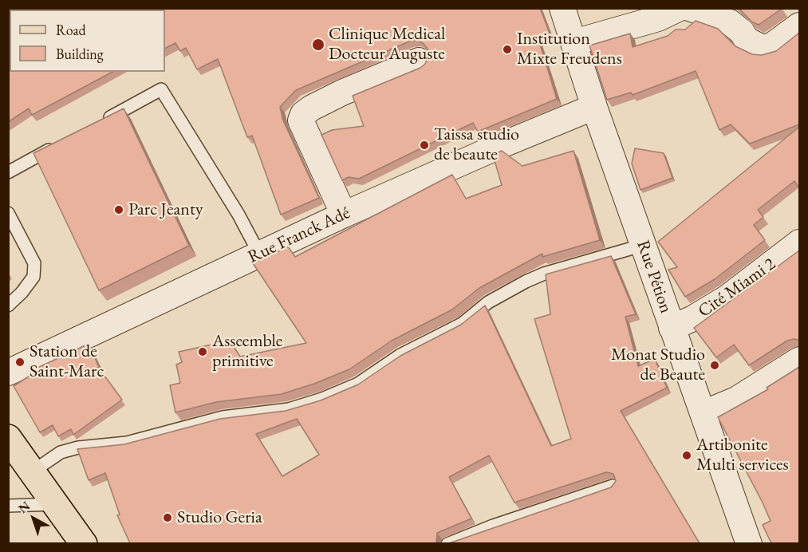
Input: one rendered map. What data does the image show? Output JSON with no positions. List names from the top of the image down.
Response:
{
  "streets": {
    "street": ["Rue Franck Adé", "Rue Pétion", "Cité Miami 2"]
  },
  "crossings": [
    ["Rue Franck Adé", "Rue Pétion"],
    ["Rue Pétion", "Cité Miami 2"]
  ],
  "places": [
    "Clinique Medical Docteur Auguste",
    "Institution Mixte Freudens",
    "Taissa studio de beaute",
    "Parc Jeanty",
    "Asseemble primitive",
    "Station de Saint-Marc",
    "Monat Studio de Beaute",
    "Artibonite Multi services",
    "Studio Geria"
  ],
  "legend": ["Road", "Building"],
  "north": "top left"
}
